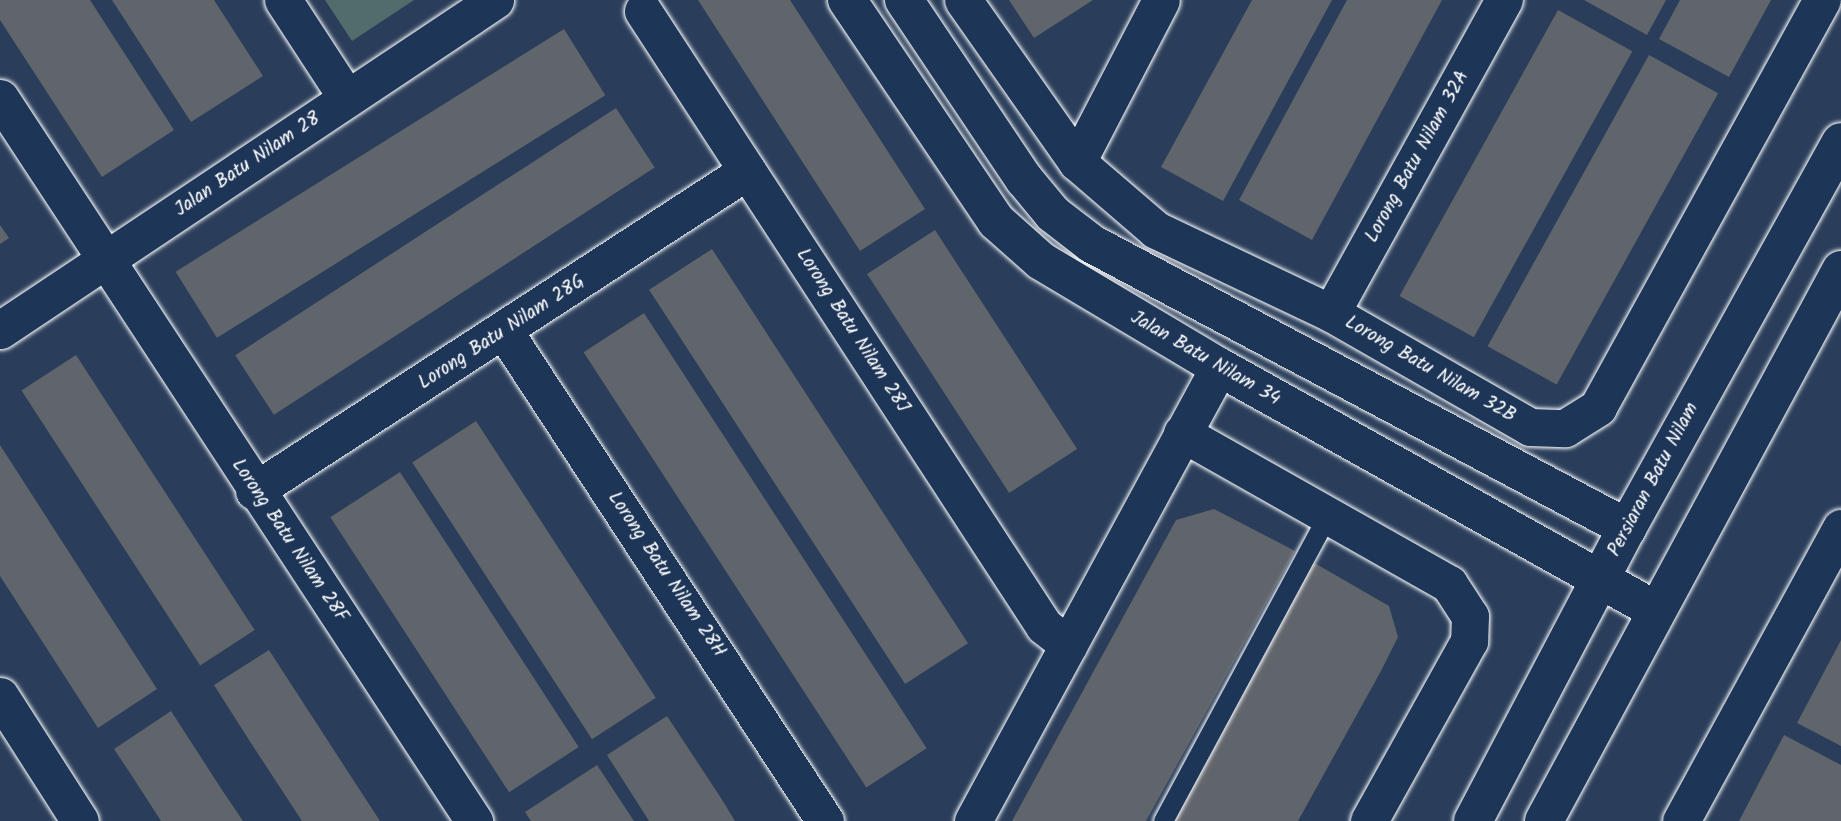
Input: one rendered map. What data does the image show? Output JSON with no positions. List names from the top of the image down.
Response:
{
  "streets": {
    "street": [
      "Lorong Batu Nilam 32A",
      "Jalan Batu Nilam 28",
      "Lorong Batu Nilam 28J",
      "Lorong Batu Nilam 28G",
      "Jalan Batu Nilam 34",
      "Lorong Batu Nilam 32B",
      "Persiaran Batu Nilam",
      "Lorong Batu Nilam 28F",
      "Lorong Batu Nilam 28H"
    ]
  },
  "crossings": [
    ["Lorong Batu Nilam 32A", "Lorong Batu Nilam 32B"],
    ["Jalan Batu Nilam 28", "Lorong Batu Nilam 28F"],
    ["Lorong Batu Nilam 28J", "Lorong Batu Nilam 28G"],
    ["Lorong Batu Nilam 28G", "Lorong Batu Nilam 28F"],
    ["Lorong Batu Nilam 28G", "Lorong Batu Nilam 28H"],
    ["Jalan Batu Nilam 34", "Persiaran Batu Nilam"]
  ]
}
